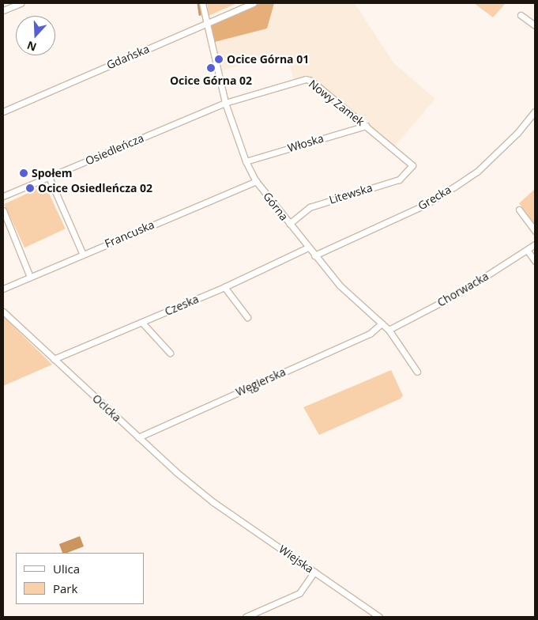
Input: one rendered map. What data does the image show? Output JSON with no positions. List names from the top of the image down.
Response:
{
  "streets": {
    "street": [
      "Gdańska",
      "Nowy Zamek",
      "Włoska",
      "Osiedleńcza",
      "Litewska",
      "Grecka",
      "Górna",
      "Francuska",
      "Chorwacka",
      "Czeska",
      "Węgierska",
      "Ocicka",
      "Wiejska"
    ]
  },
  "crossings": [
    ["Gdańska", "Górna"],
    ["Nowy Zamek", "Włoska"],
    ["Nowy Zamek", "Osiedleńcza"],
    ["Nowy Zamek", "Litewska"],
    ["Nowy Zamek", "Górna"],
    ["Włoska", "Górna"],
    ["Osiedleńcza", "Górna"],
    ["Litewska", "Górna"],
    ["Grecka", "Górna"],
    ["Górna", "Francuska"],
    ["Górna", "Chorwacka"],
    ["Górna", "Czeska"],
    ["Górna", "Węgierska"],
    ["Czeska", "Ocicka"],
    ["Węgierska", "Ocicka"],
    ["Ocicka", "Wiejska"]
  ],
  "places": [
    "Ocice Górna 01",
    "Ocice Górna 02",
    "Społem",
    "Ocice Osiedleńcza 02"
  ],
  "legend": ["Ulica", "Park"],
  "north": "bottom"
}
